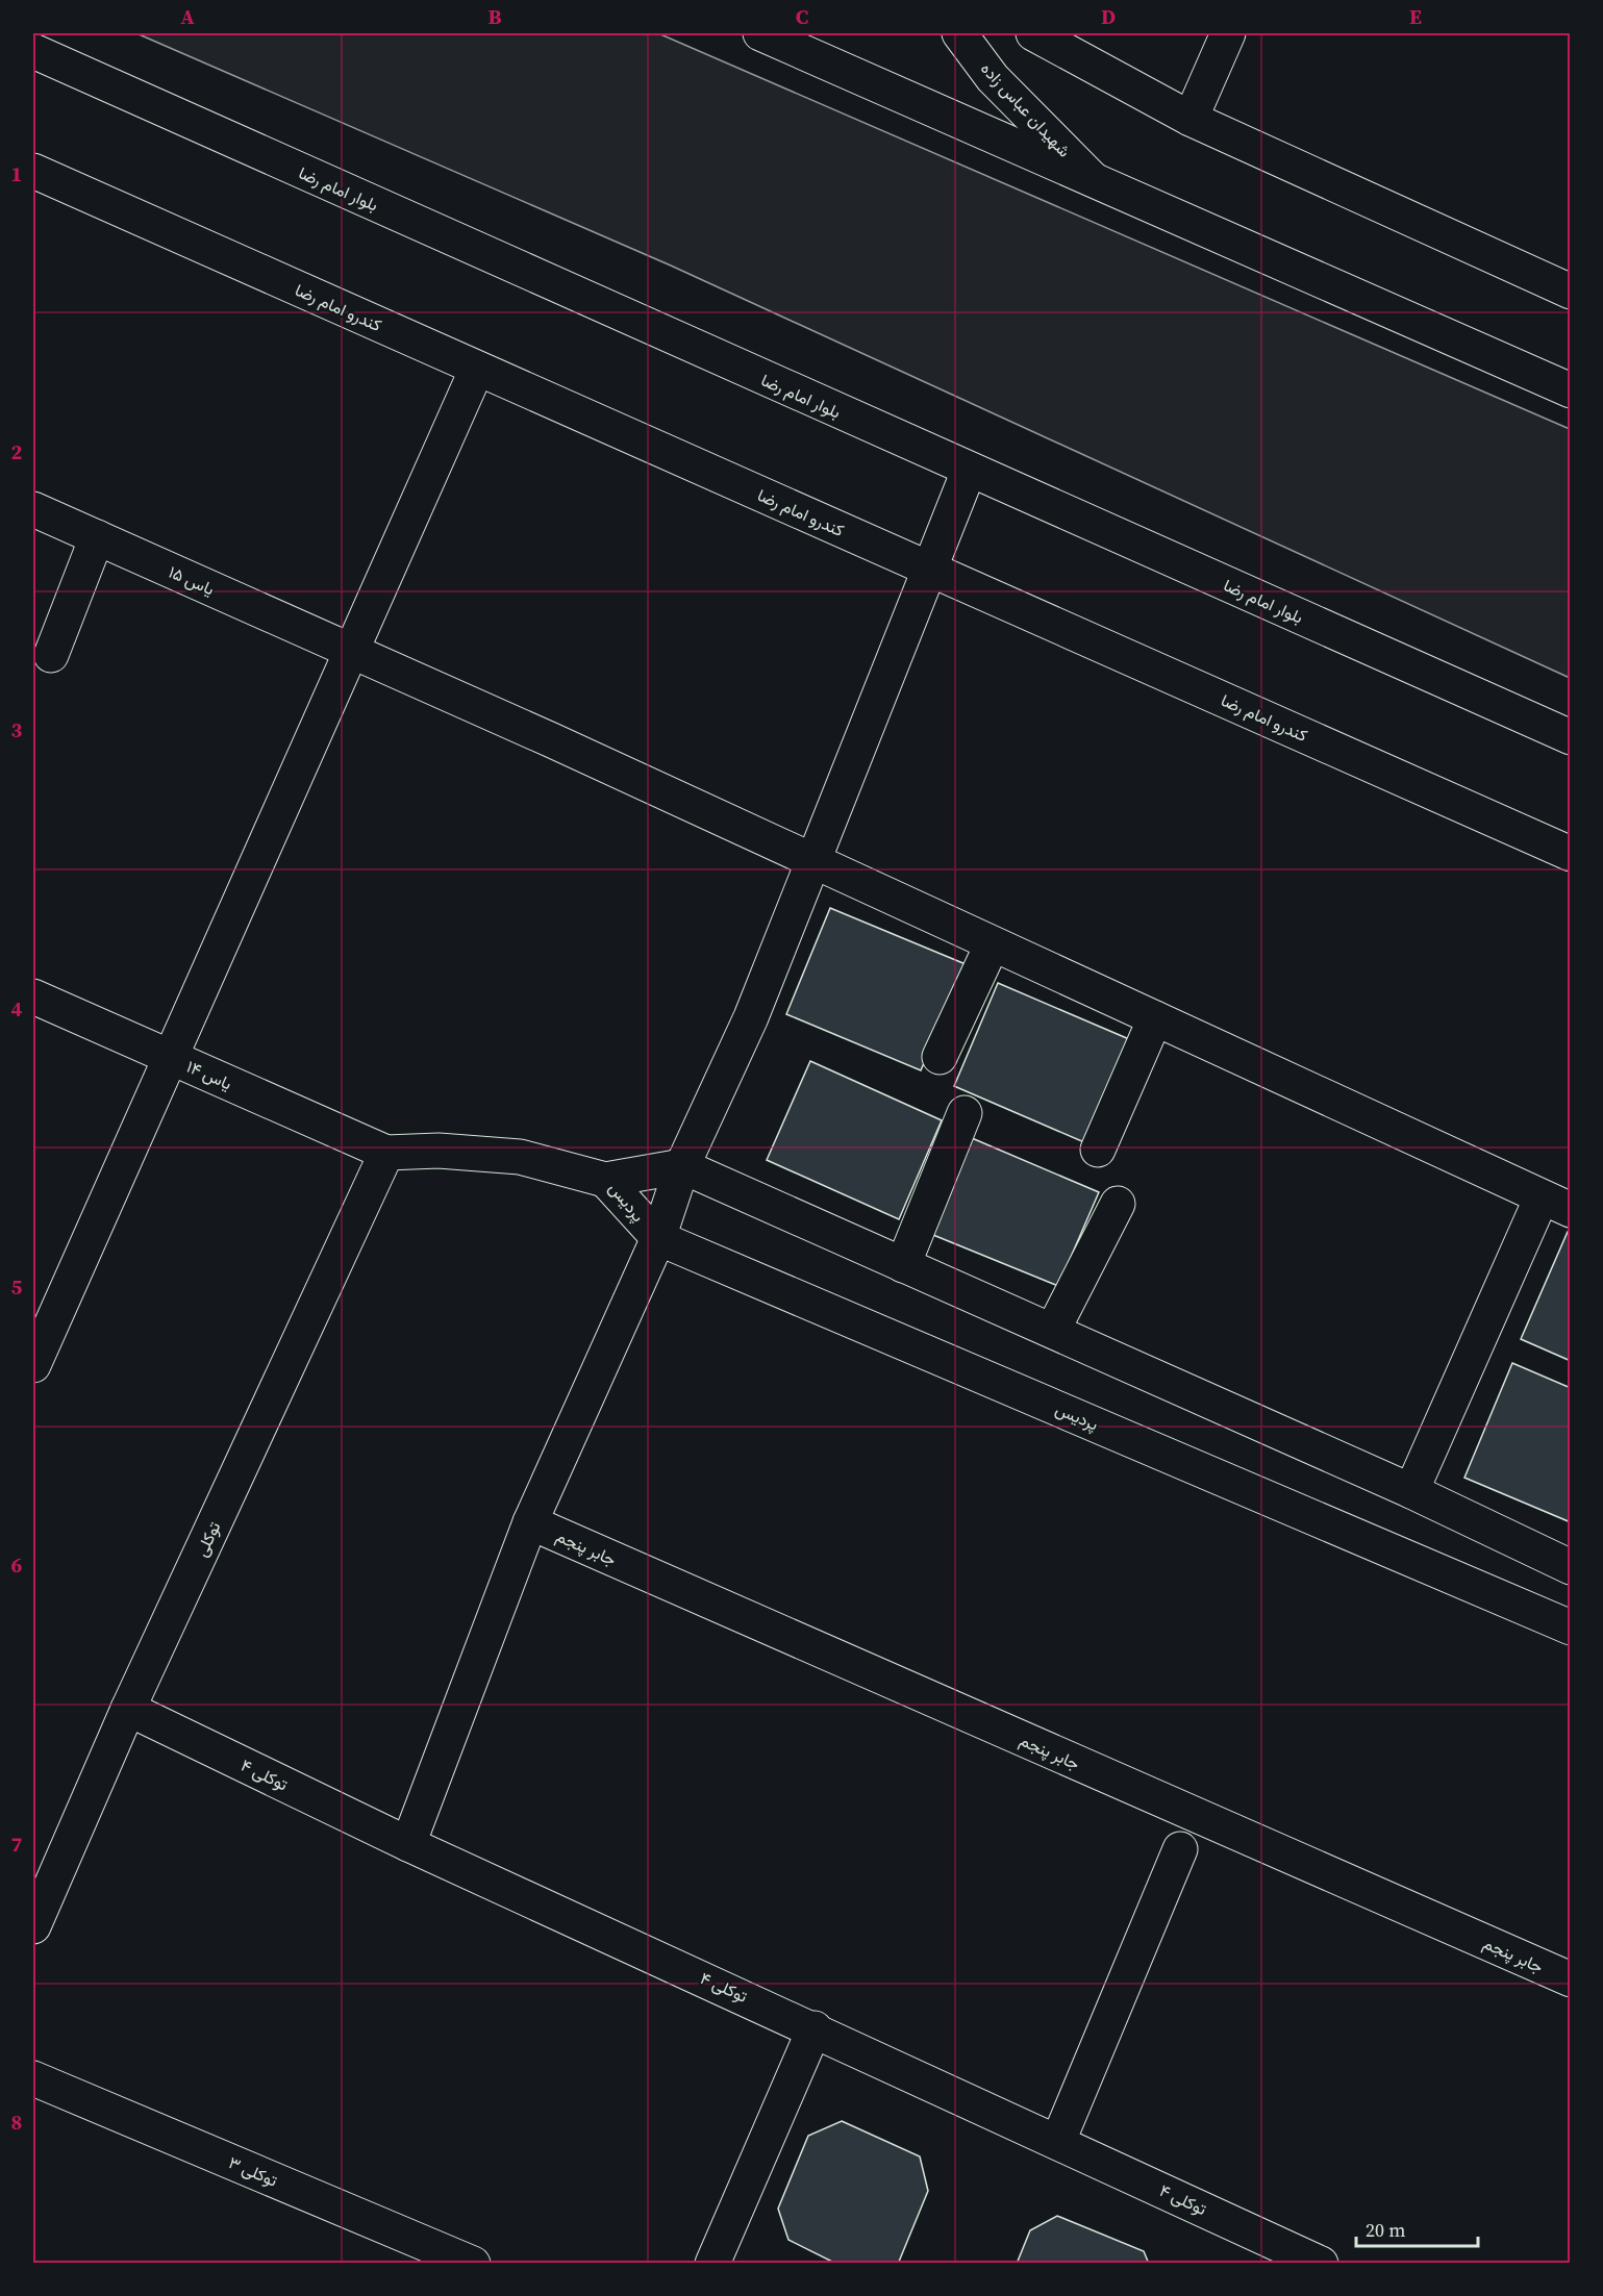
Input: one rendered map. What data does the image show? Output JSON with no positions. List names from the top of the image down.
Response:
{
  "streets": {
    "street": [
      "شهیدان عباس زاده",
      "بلوار امام رضا",
      "کندرو امام رضا",
      "یاس ۱۵",
      "یاس ۱۴",
      "پردیس",
      "توکلی",
      "جابر پنجم",
      "توکلی ۴",
      "توکلی ۳"
    ]
  },
  "crossings": [
    ["یاس ۱۴", "توکلی"],
    ["توکلی", "توکلی ۴"]
  ],
  "scale_bar": "20 m",
  "grid": {
    "columns": [
      "A",
      "B",
      "C",
      "D",
      "E"
    ],
    "rows": [
      "1",
      "2",
      "3",
      "4",
      "5",
      "6",
      "7",
      "8"
    ]
  }
}
